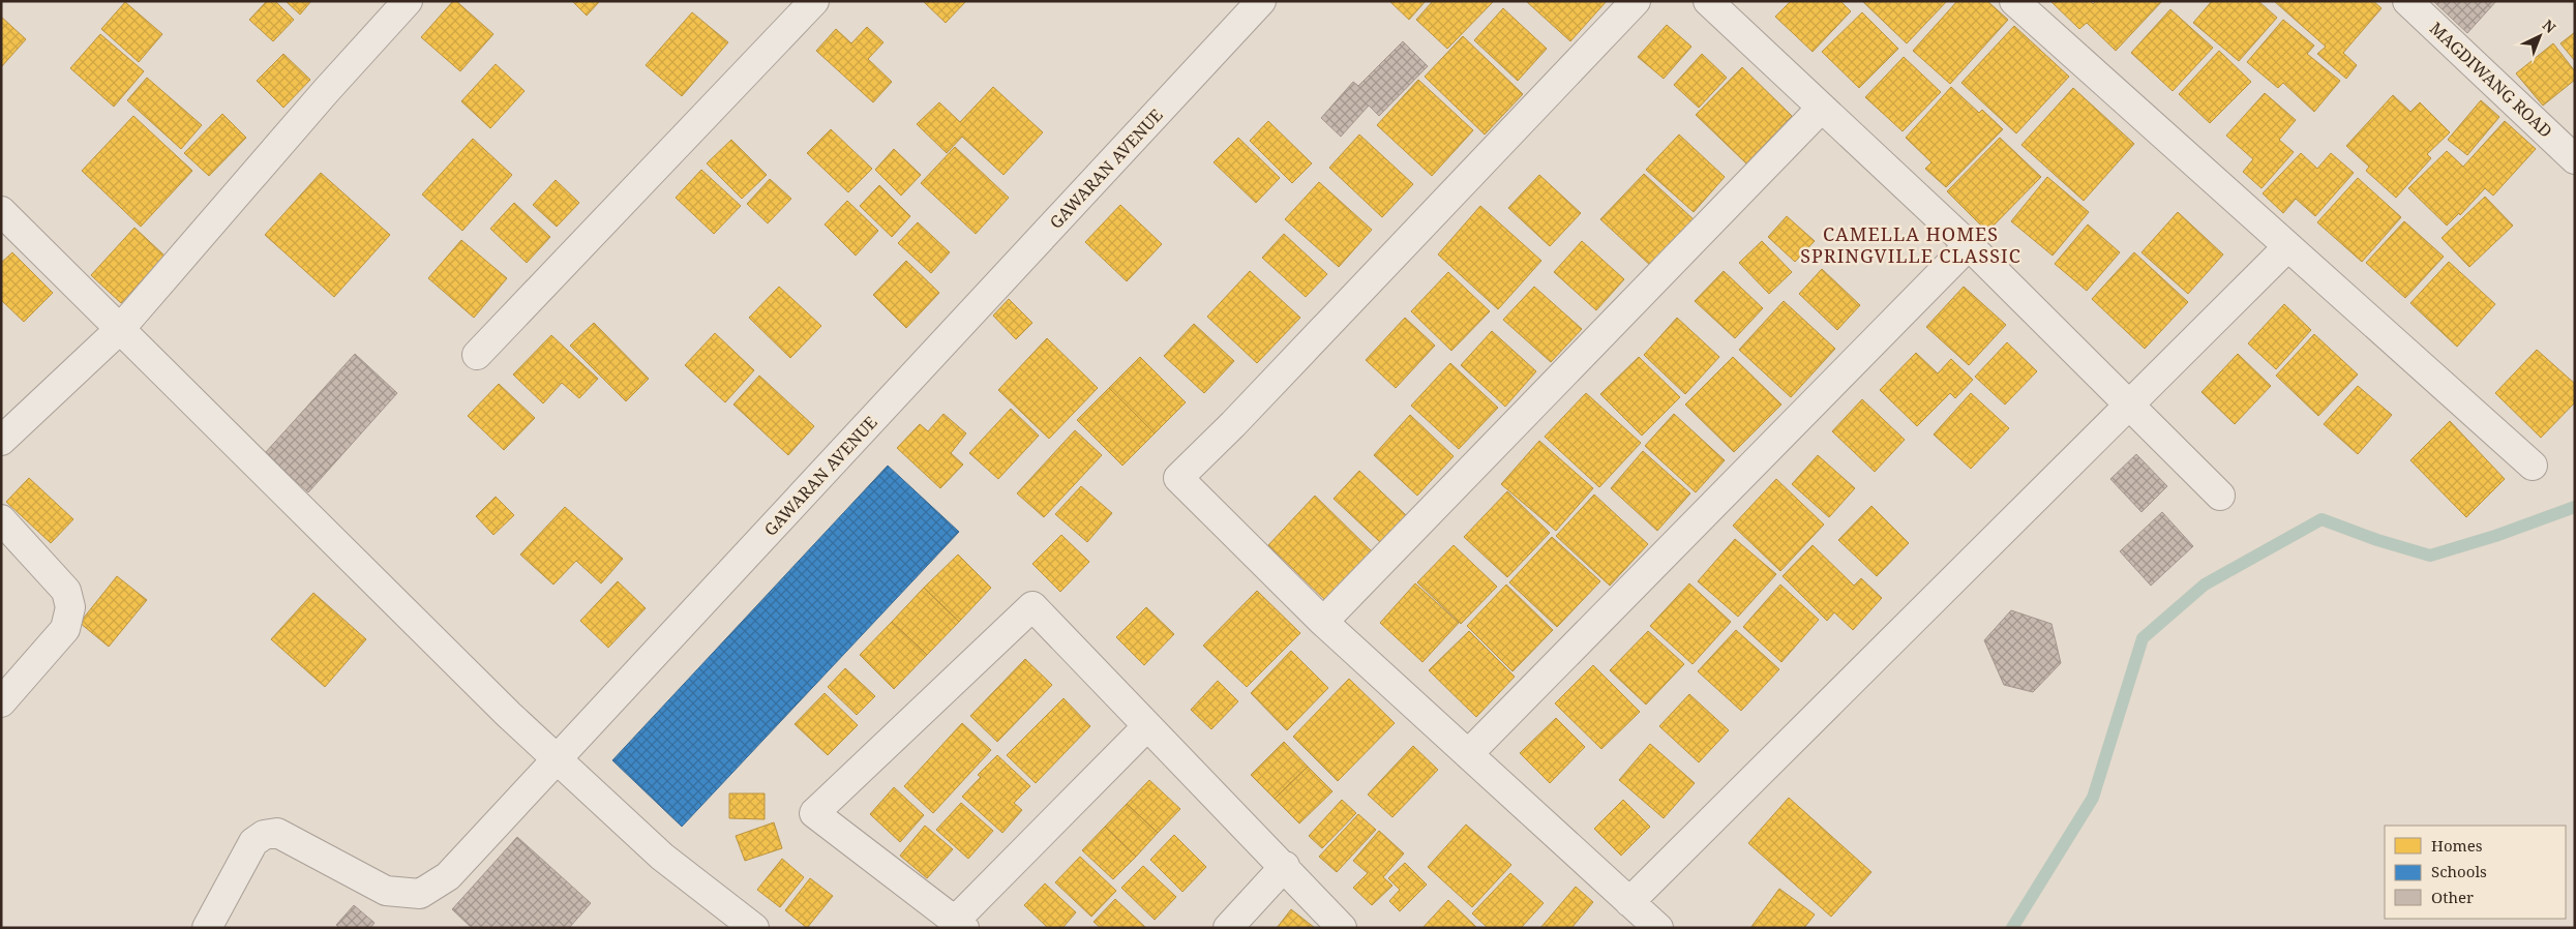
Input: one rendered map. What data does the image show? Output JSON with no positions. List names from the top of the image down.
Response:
{
  "streets": {
    "street": ["MAGDIWANG ROAD", "GAWARAN AVENUE"]
  },
  "districts": ["CAMELLA HOMES SPRINGVILLE CLASSIC"],
  "legend": ["Homes", "Schools", "Other"],
  "north": "top right"
}
